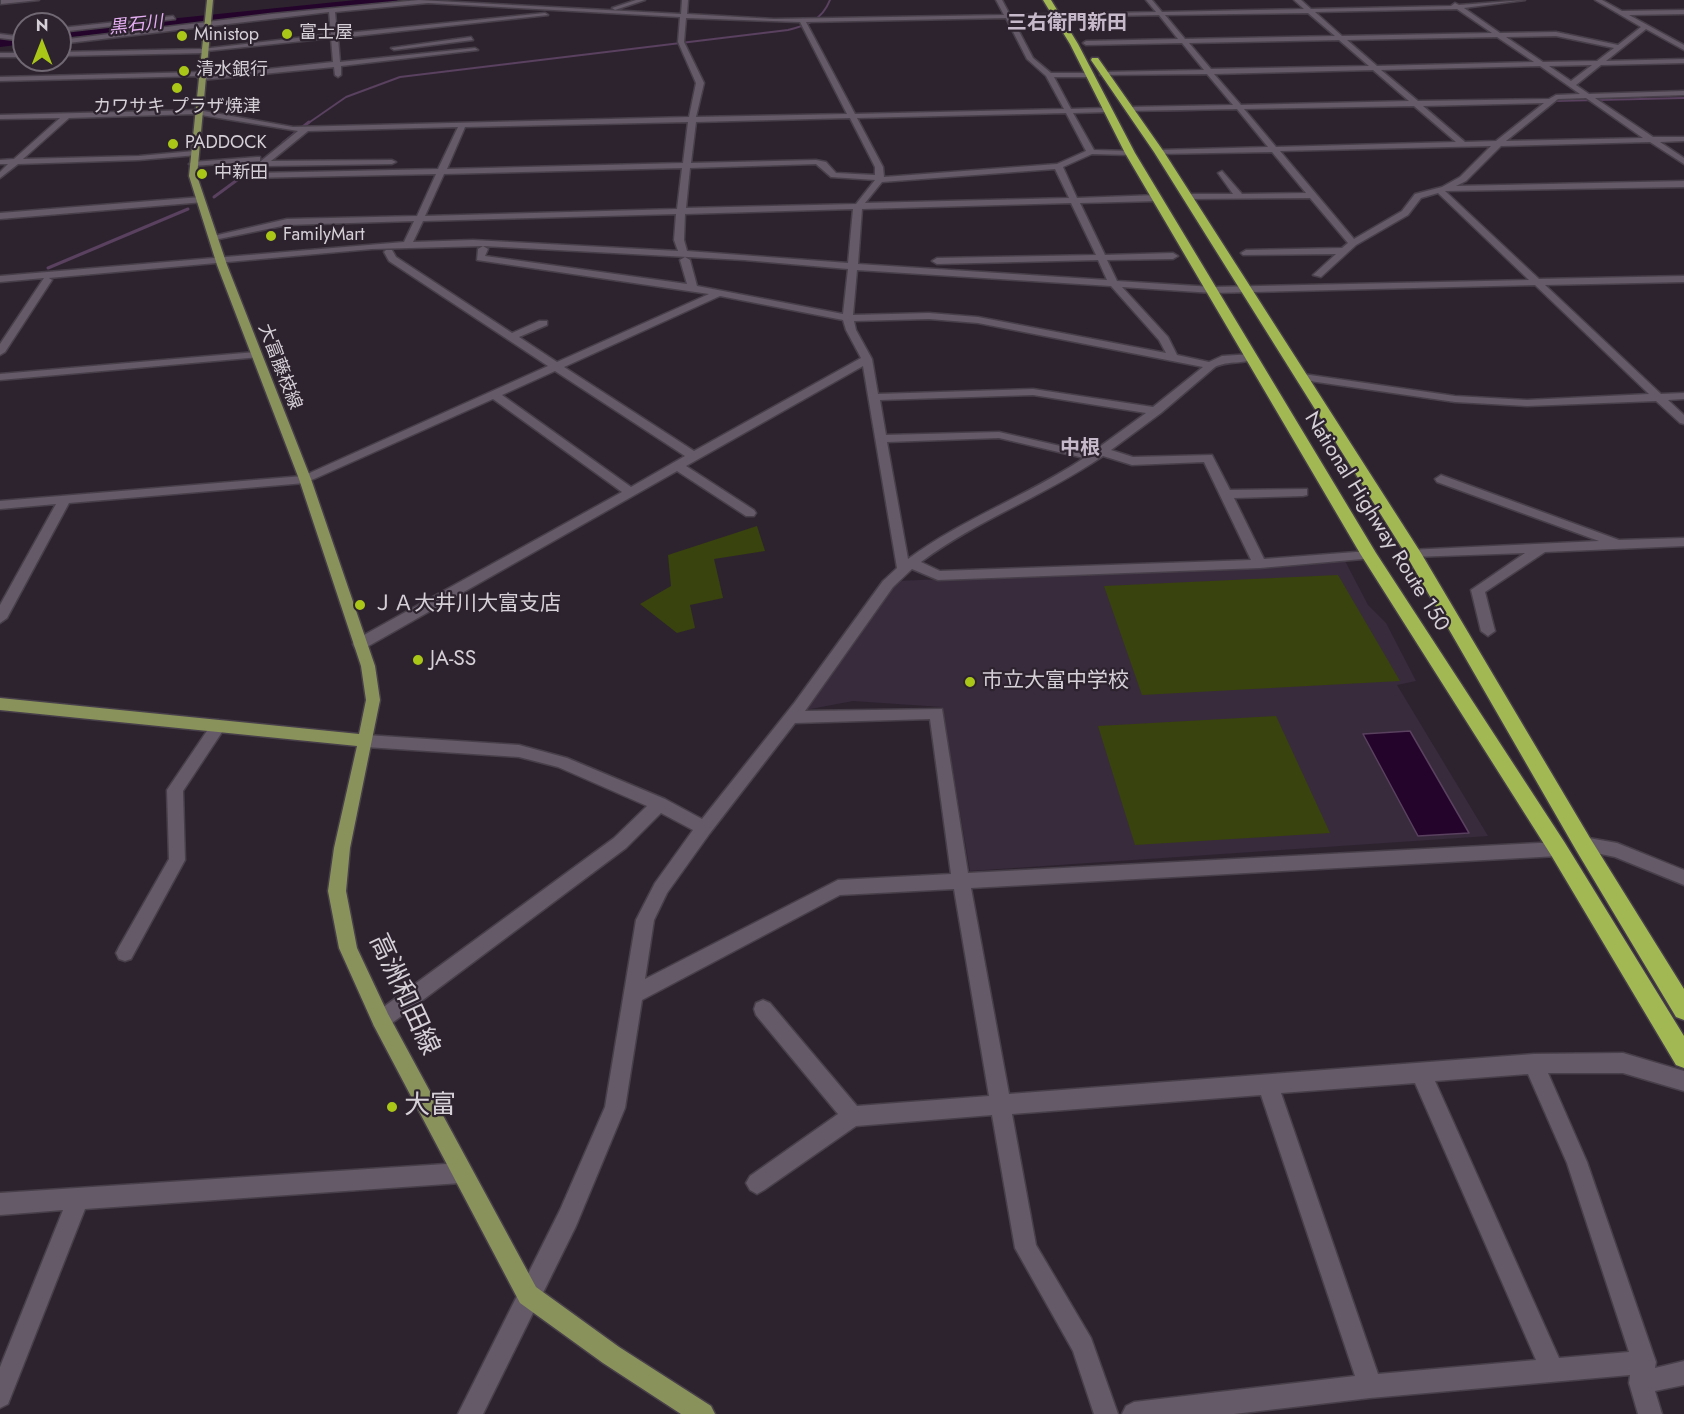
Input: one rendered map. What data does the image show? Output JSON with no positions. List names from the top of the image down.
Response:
{
  "streets": {
    "highway": ["National Highway Route 150"],
    "main road": ["大富藤枝線", "高洲和田線"]
  },
  "crossings": [
    ["大富藤枝線", "高洲和田線"]
  ],
  "districts": ["三右衛門新田", "中根"],
  "water": ["黒石川"],
  "places": [
    "富士屋",
    "Ministop",
    "清水銀行",
    "カワサキ プラザ焼津",
    "PADDOCK",
    "中新田",
    "FamilyMart",
    "ＪＡ大井川大富支店",
    "JA-SS",
    "市立大富中学校",
    "大富"
  ],
  "north": "top"
}
